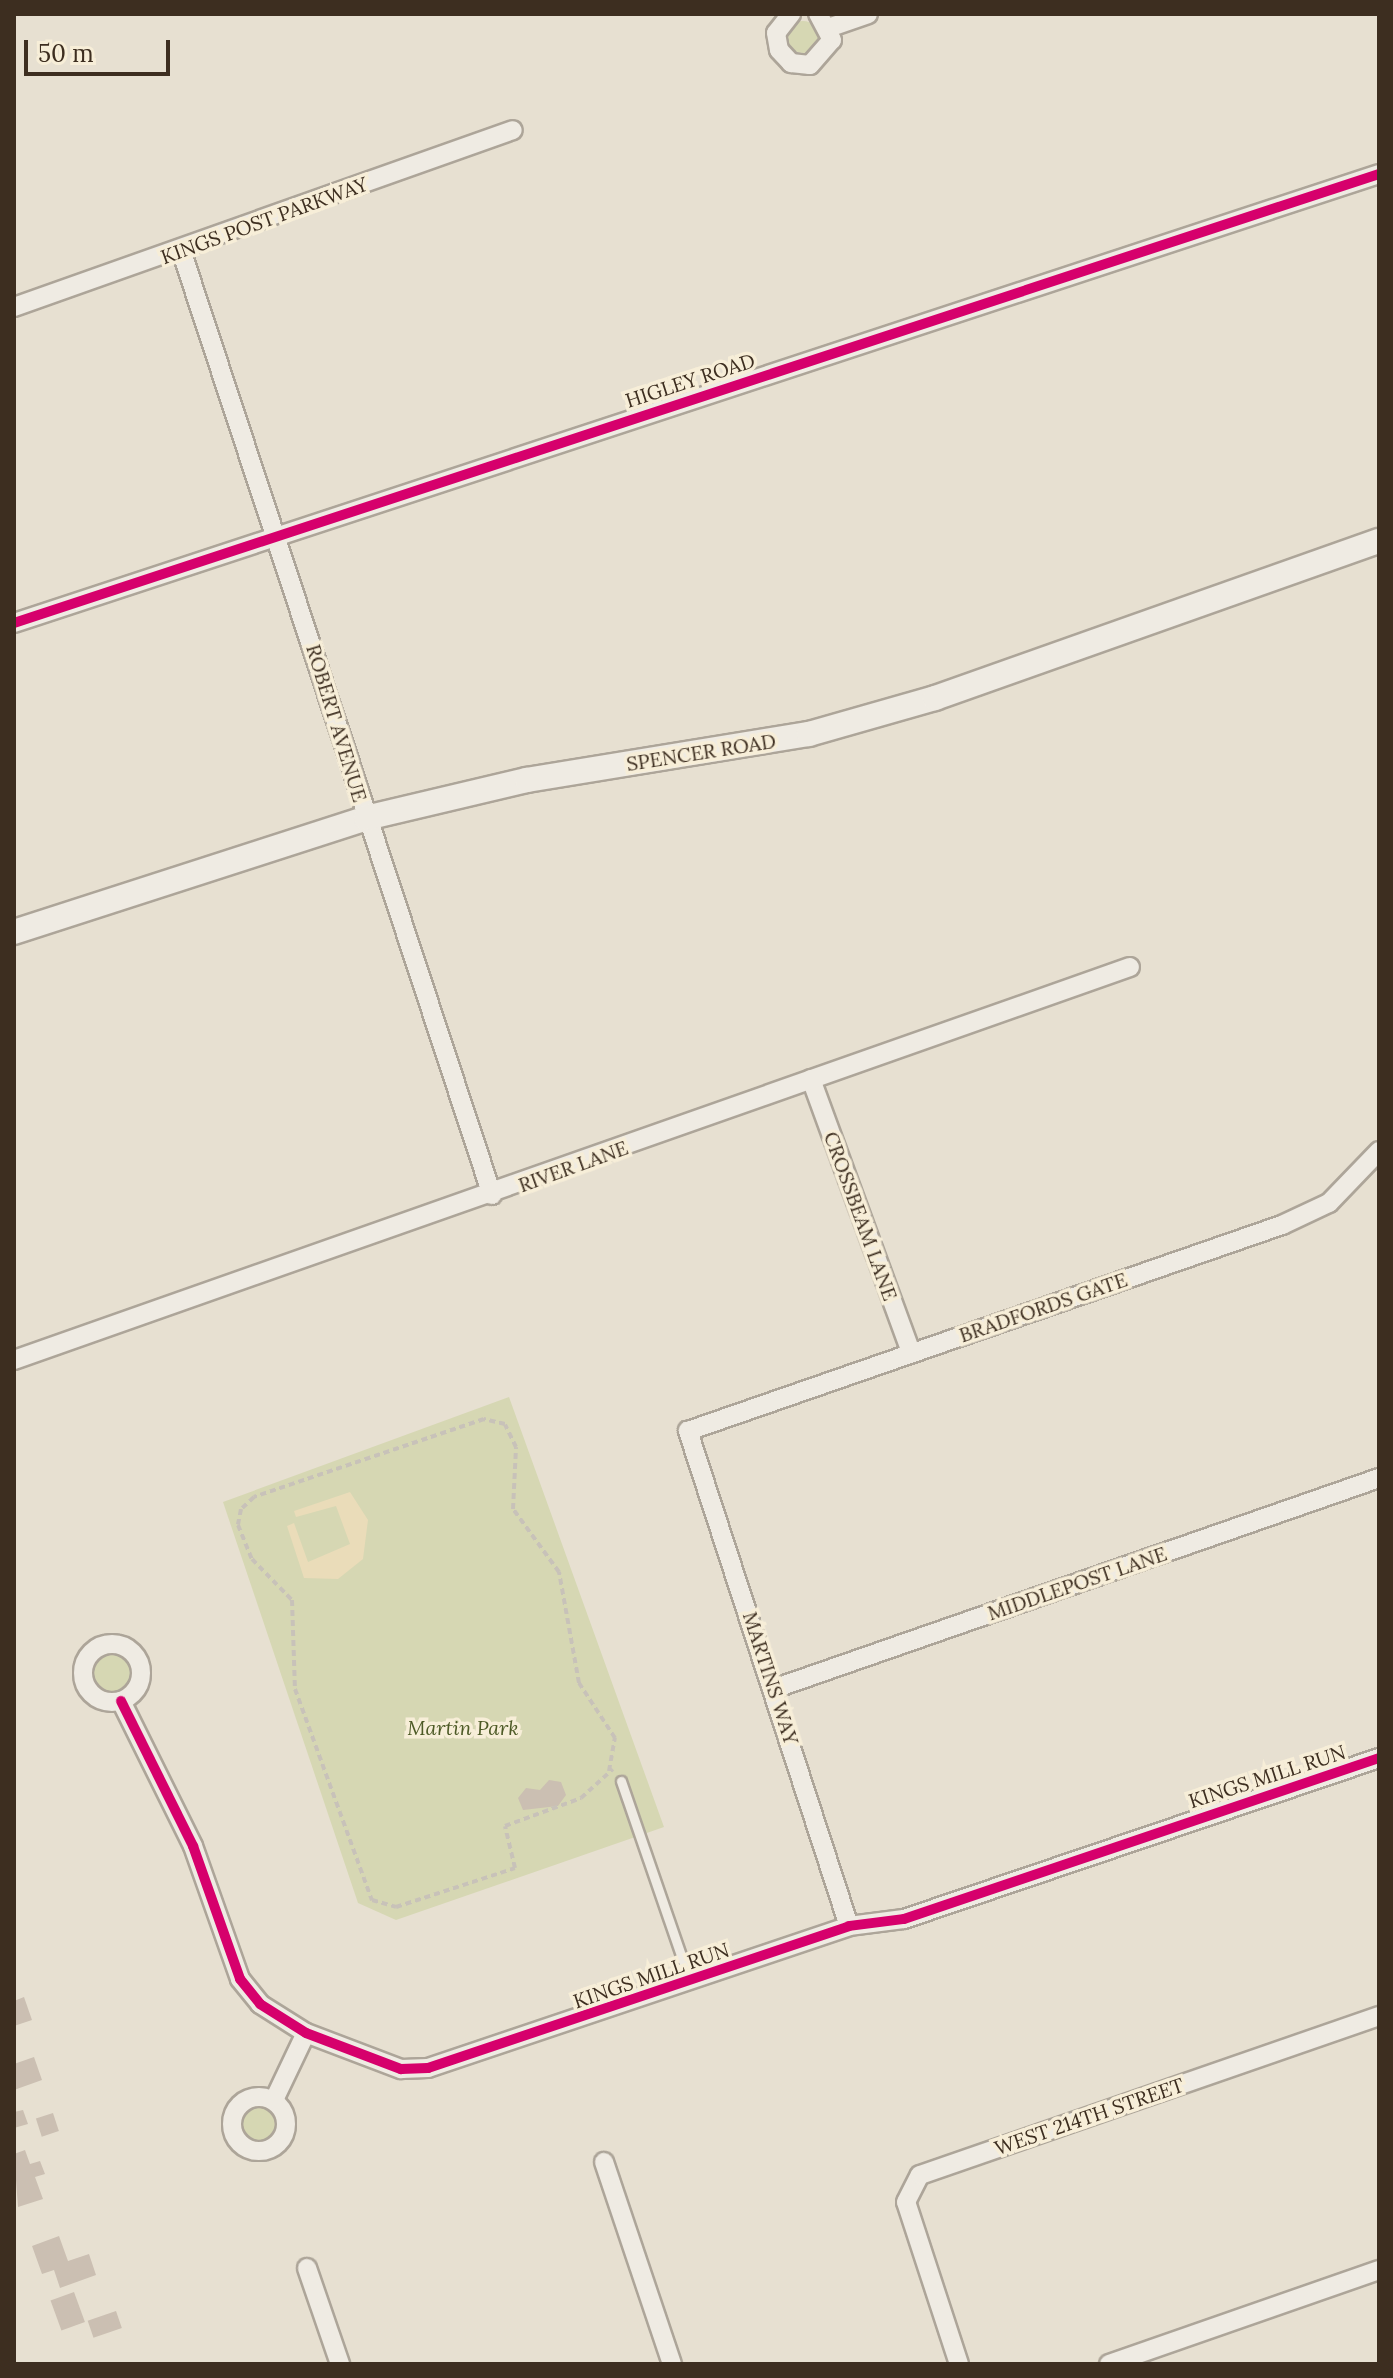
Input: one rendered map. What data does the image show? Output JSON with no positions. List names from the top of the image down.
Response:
{
  "streets": {
    "street": [
      "KINGS POST PARKWAY",
      "HIGLEY ROAD",
      "ROBERT AVENUE",
      "SPENCER ROAD",
      "RIVER LANE",
      "CROSSBEAM LANE",
      "BRADFORDS GATE",
      "MIDDLEPOST LANE",
      "MARTINS WAY",
      "KINGS MILL RUN",
      "WEST 214TH STREET"
    ]
  },
  "crossings": [
    ["KINGS POST PARKWAY", "ROBERT AVENUE"],
    ["HIGLEY ROAD", "ROBERT AVENUE"],
    ["ROBERT AVENUE", "SPENCER ROAD"],
    ["ROBERT AVENUE", "RIVER LANE"],
    ["RIVER LANE", "CROSSBEAM LANE"],
    ["CROSSBEAM LANE", "BRADFORDS GATE"],
    ["BRADFORDS GATE", "MARTINS WAY"],
    ["MIDDLEPOST LANE", "MARTINS WAY"],
    ["MARTINS WAY", "KINGS MILL RUN"]
  ],
  "parks": ["Martin Park"],
  "scale_bar": "50 m"
}
